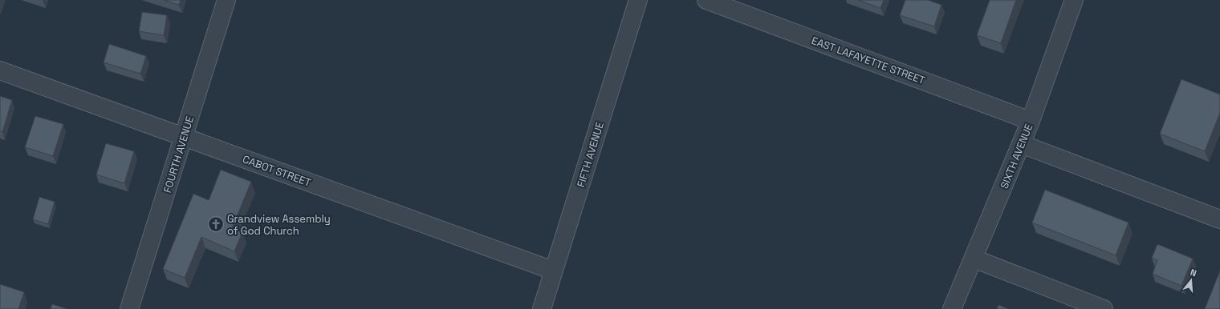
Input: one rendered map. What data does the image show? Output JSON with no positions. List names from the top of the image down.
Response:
{
  "streets": {
    "street": [
      "EAST LAFAYETTE STREET",
      "FOURTH AVENUE",
      "FIFTH AVENUE",
      "SIXTH AVENUE",
      "CABOT STREET"
    ]
  },
  "crossings": [
    ["EAST LAFAYETTE STREET", "SIXTH AVENUE"],
    ["FOURTH AVENUE", "CABOT STREET"],
    ["FIFTH AVENUE", "CABOT STREET"]
  ],
  "places": {
    "church": ["Grandview Assembly of God Church"]
  },
  "north": "top"
}
